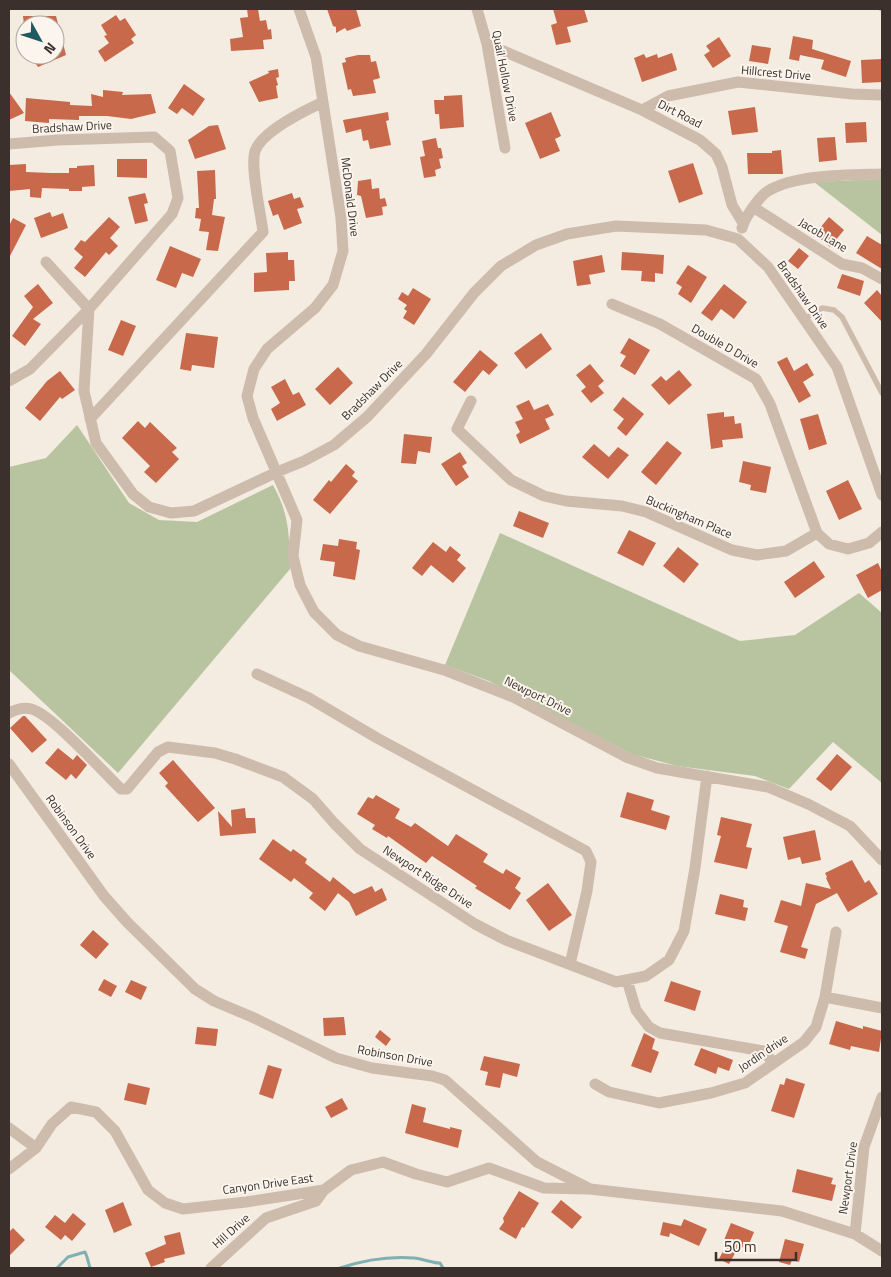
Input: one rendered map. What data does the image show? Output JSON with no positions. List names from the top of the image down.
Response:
{
  "streets": {
    "street": [
      "Hillcrest Drive",
      "Quail Hollow Drive",
      "Dirt Road",
      "Bradshaw Drive",
      "McDonald Drive",
      "Jacob Lane",
      "Double D Drive",
      "Buckingham Place",
      "Newport Drive",
      "Robinson Drive",
      "Newport Ridge Drive",
      "Jordin drive",
      "Canyon Drive East",
      "Hill Drive"
    ]
  },
  "crossings": [
    ["Hillcrest Drive", "Dirt Road"],
    ["Quail Hollow Drive", "Dirt Road"],
    ["Bradshaw Drive", "McDonald Drive"],
    ["Bradshaw Drive", "Newport Drive"],
    ["McDonald Drive", "Newport Drive"],
    ["Double D Drive", "Buckingham Place"],
    ["Newport Drive", "Robinson Drive"],
    ["Newport Drive", "Newport Ridge Drive"],
    ["Robinson Drive", "Canyon Drive East"],
    ["Canyon Drive East", "Hill Drive"]
  ],
  "scale_bar": "50 m",
  "north": "bottom right"
}
